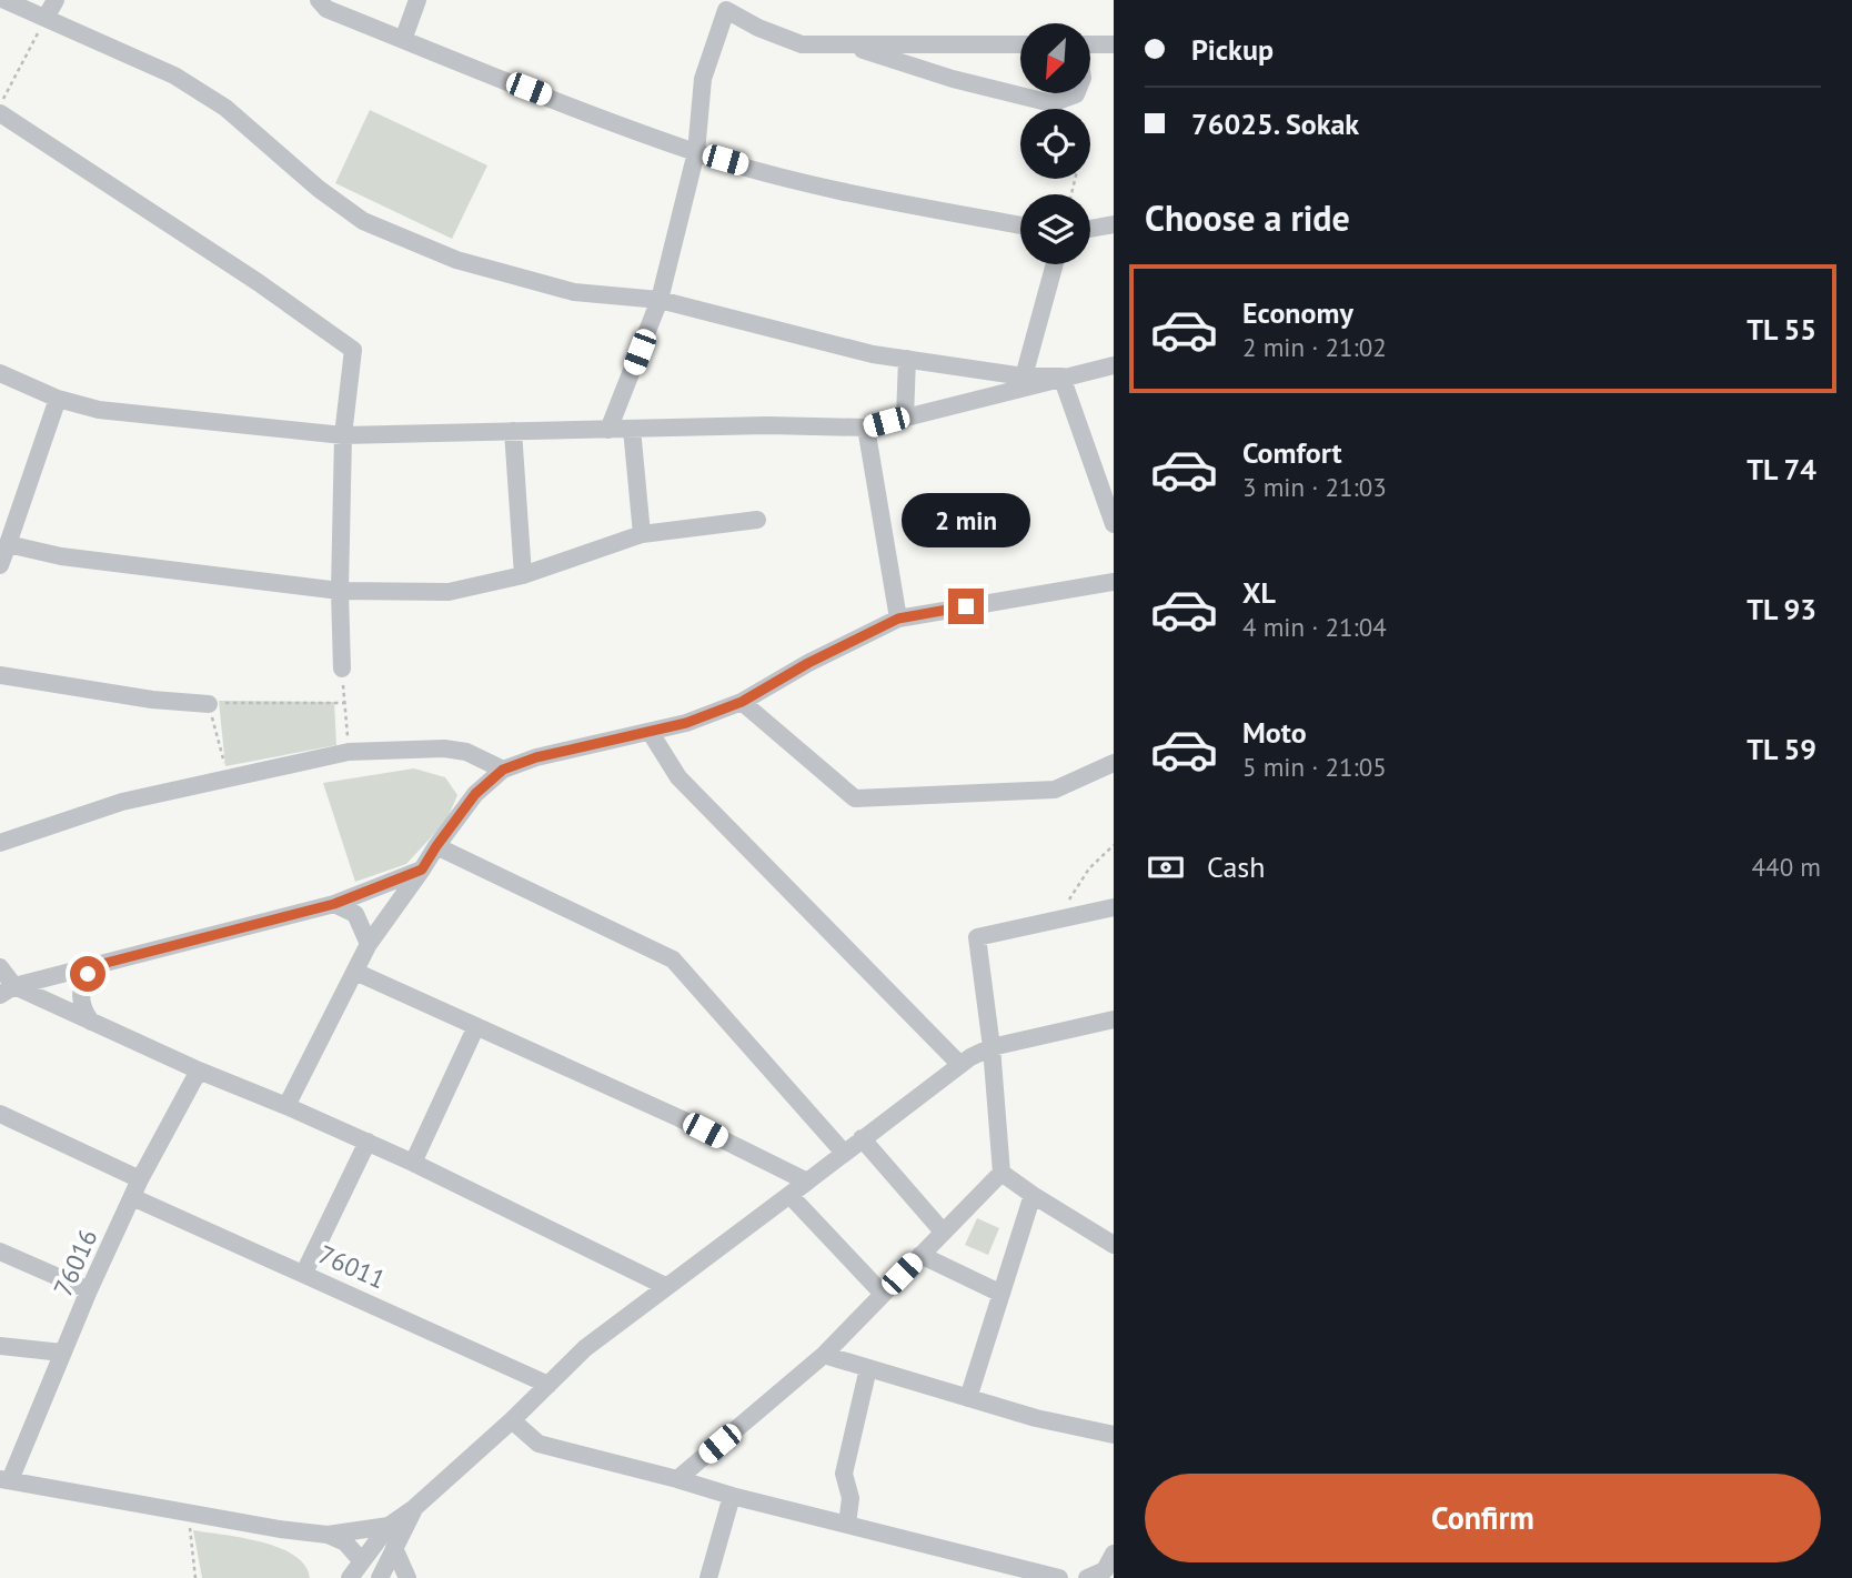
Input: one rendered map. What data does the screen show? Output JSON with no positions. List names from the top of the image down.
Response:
{
  "streets": {
    "street": ["76016", "76011"]
  },
  "crossings": [
    ["76016", "76011"]
  ],
  "north": "bottom left",
  "page": {
    "banner": ["Pickup", "76025. Sokak"],
    "heading": "Choose a ride",
    "list": [
      {
        "name": "Economy",
        "note": "2 min · 21:02",
        "value": "TL 55"
      },
      {
        "name": "Comfort",
        "note": "3 min · 21:03",
        "value": "TL 74"
      },
      {
        "name": "XL",
        "note": "4 min · 21:04",
        "value": "TL 93"
      },
      {
        "name": "Moto",
        "note": "5 min · 21:05",
        "value": "TL 59"
      }
    ],
    "bubble": "2 min",
    "pay": ["Cash", "440 m"],
    "buttons": "Confirm"
  }
}
